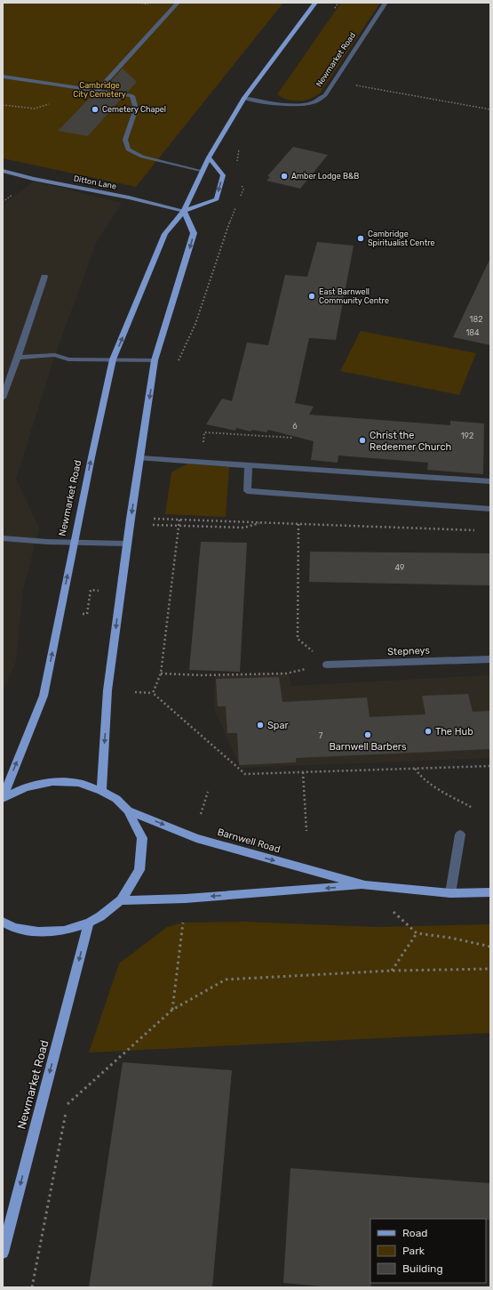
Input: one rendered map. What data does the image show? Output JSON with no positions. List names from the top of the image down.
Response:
{
  "streets": {
    "main road": ["Newmarket Road", "Ditton Lane", "Barnwell Road"],
    "street": ["Stepneys"]
  },
  "crossings": [
    ["Newmarket Road", "Ditton Lane"],
    ["Newmarket Road", "Barnwell Road"]
  ],
  "parks": ["Cambridge City Cemetery"],
  "places": [
    "Cemetery Chapel",
    "Amber Lodge B&B",
    "Cambridge Spiritualist Centre",
    "East Barnwell Community Centre",
    "Christ the Redeemer Church",
    "Spar",
    "The Hub",
    "Barnwell Barbers"
  ],
  "house_numbers": [
    "182",
    "184",
    "6",
    "192",
    "49",
    "7"
  ],
  "legend": ["Road", "Park", "Building"]
}
